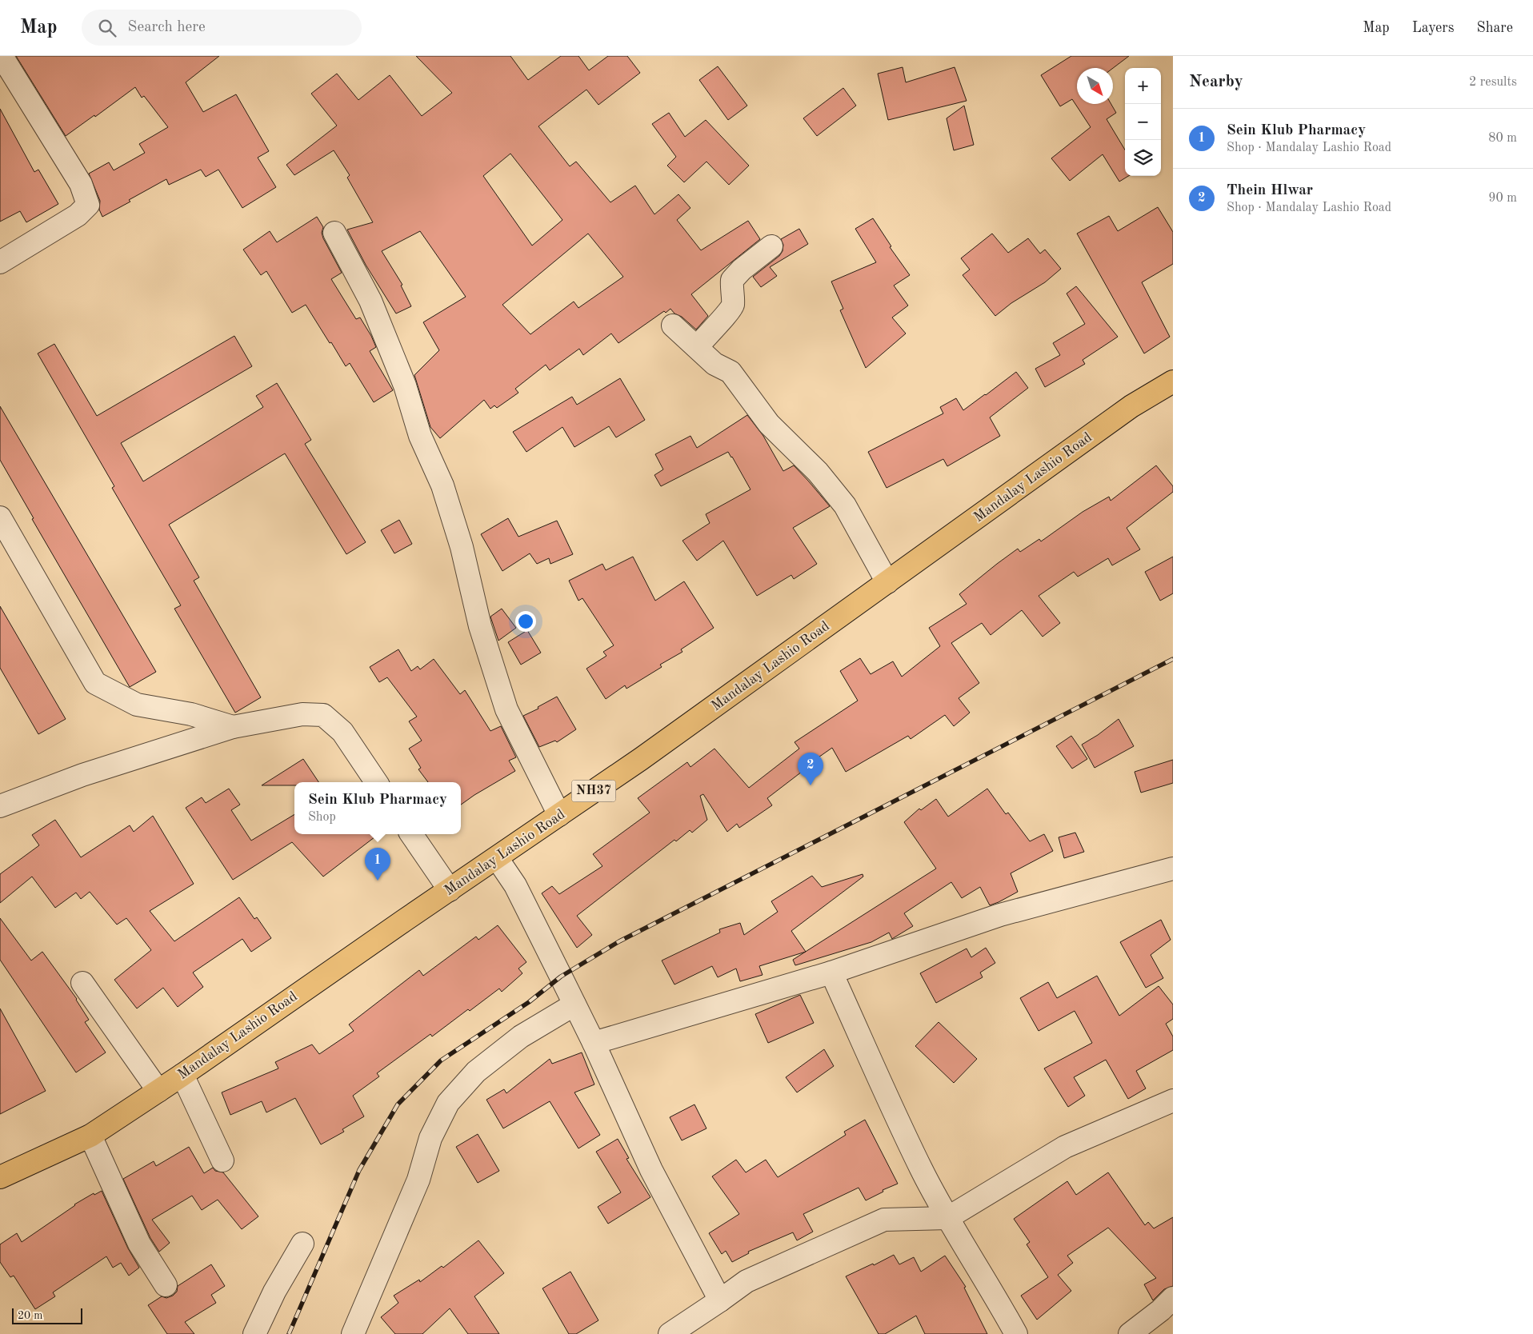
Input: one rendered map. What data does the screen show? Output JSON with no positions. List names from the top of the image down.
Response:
{
  "streets": {
    "highway": ["Mandalay Lashio Road", "NH37"]
  },
  "scale_bar": "20 m",
  "north": "bottom right",
  "page": {
    "header": "Map",
    "search": "Search here",
    "nav": ["Map", "Layers", "Share"],
    "heading": ["Nearby", "2 results"],
    "map_buttons": ["+", "−"],
    "list": [
      {
        "mark": "1",
        "name": "Sein Klub Pharmacy",
        "note": "Shop · Mandalay Lashio Road",
        "value": "80 m"
      },
      {
        "mark": "2",
        "name": "Thein Hlwar",
        "note": "Shop · Mandalay Lashio Road",
        "value": "90 m"
      }
    ],
    "pins": ["2", "1"],
    "popup": ["Sein Klub Pharmacy", "Shop"],
    "scale": "20 m"
  }
}
